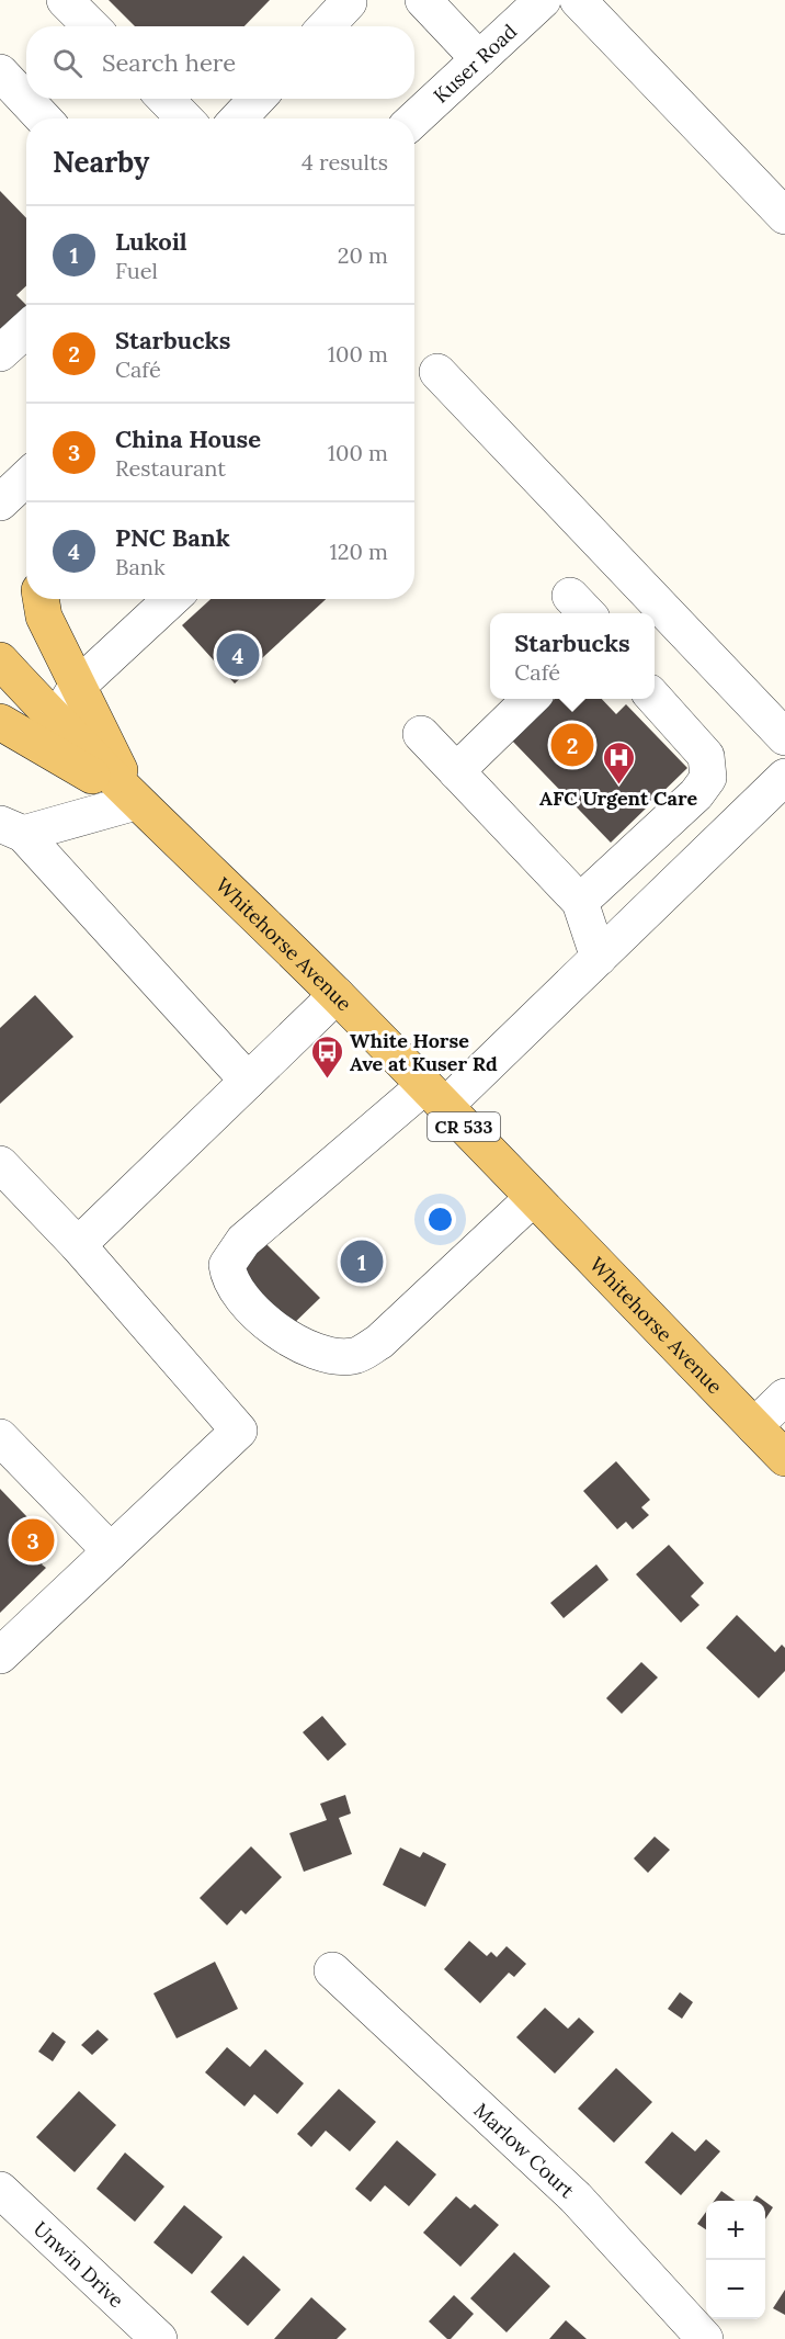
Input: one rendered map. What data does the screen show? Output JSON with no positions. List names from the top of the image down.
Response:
{
  "streets": {
    "main road": ["Whitehorse Avenue", "CR 533"],
    "street": ["Kuser Road", "Marlow Court", "Unwin Drive"]
  },
  "places": {
    "hospital": ["AFC Urgent Care"],
    "bus stop": ["White Horse Ave at Kuser Rd"]
  },
  "page": {
    "search": "Search here",
    "heading": ["Nearby", "4 results"],
    "list": [
      {
        "mark": "1",
        "name": "Lukoil",
        "note": "Fuel",
        "value": "20 m"
      },
      {
        "mark": "2",
        "name": "Starbucks",
        "note": "Café",
        "value": "100 m"
      },
      {
        "mark": "3",
        "name": "China House",
        "note": "Restaurant",
        "value": "100 m"
      },
      {
        "mark": "4",
        "name": "PNC Bank",
        "note": "Bank",
        "value": "120 m"
      }
    ],
    "popup": ["Starbucks", "Café"],
    "pins": [
      "4",
      "2",
      "1",
      "3"
    ],
    "map_buttons": ["+", "−"]
  }
}
